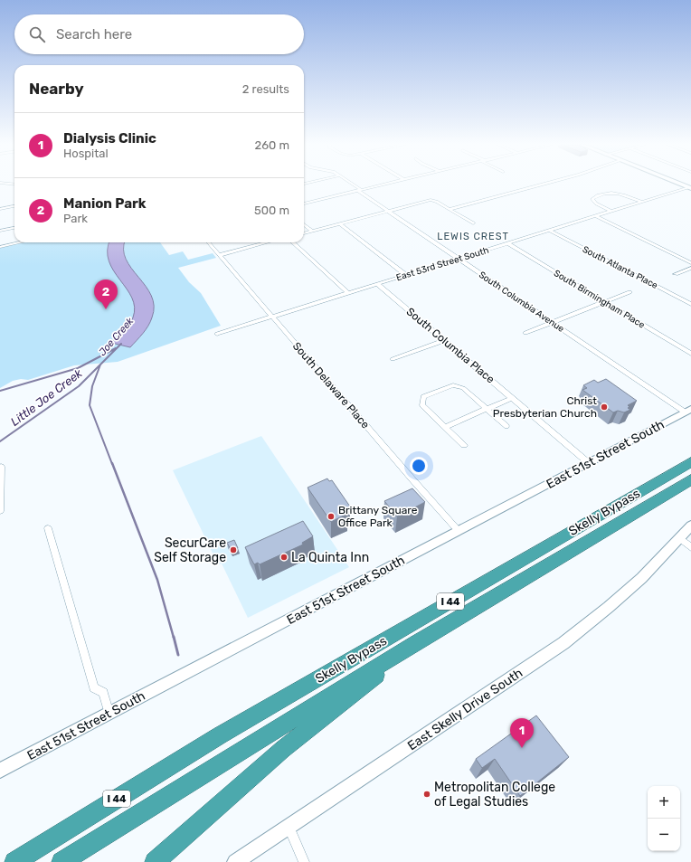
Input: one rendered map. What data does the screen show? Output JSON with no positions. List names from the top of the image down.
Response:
{
  "streets": {
    "highway": ["Skelly Bypass", "I 44"],
    "main road": ["East 51st Street South", "East Skelly Drive South"],
    "street": [
      "East 53rd Street South",
      "South Atlanta Place",
      "South Birmingham Place",
      "South Columbia Avenue",
      "South Columbia Place",
      "South Delaware Place"
    ]
  },
  "crossings": [
    ["East 53rd Street South", "South Atlanta Place"],
    ["East 53rd Street South", "South Birmingham Place"],
    ["East 53rd Street South", "South Columbia Avenue"],
    ["East 53rd Street South", "South Columbia Place"],
    ["East 53rd Street South", "South Delaware Place"],
    ["South Columbia Avenue", "East 51st Street South"],
    ["South Columbia Place", "East 51st Street South"],
    ["South Delaware Place", "East 51st Street South"]
  ],
  "districts": ["LEWIS CREST"],
  "water": ["Joe Creek", "Little Joe Creek"],
  "places": [
    "Christ Presbyterian Church",
    "Brittany Square Office Park",
    "SecurCare Self Storage",
    "La Quinta Inn",
    "Metropolitan College of Legal Studies"
  ],
  "page": {
    "search": "Search here",
    "heading": ["Nearby", "2 results"],
    "list": [
      {
        "mark": "1",
        "name": "Dialysis Clinic",
        "note": "Hospital",
        "value": "260 m"
      },
      {
        "mark": "2",
        "name": "Manion Park",
        "note": "Park",
        "value": "500 m"
      }
    ],
    "pins": ["2", "1"],
    "map_buttons": ["+", "−"]
  }
}
